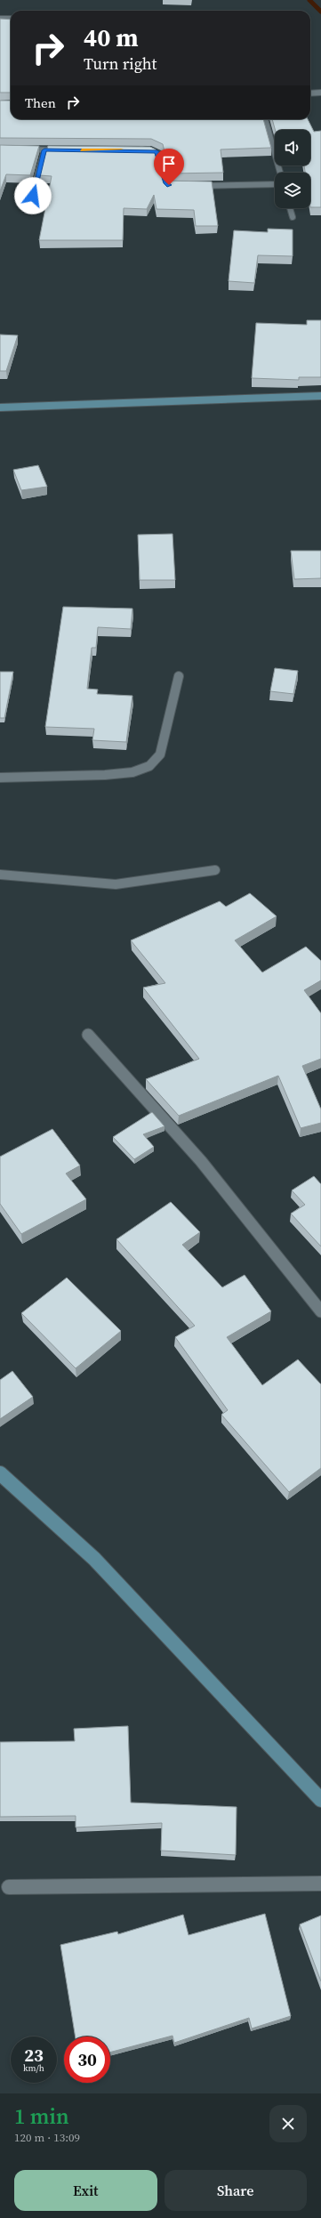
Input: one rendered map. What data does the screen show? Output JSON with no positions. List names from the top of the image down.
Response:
{
  "page": {
    "turn": ["40 m", "Turn right"],
    "then": "Then",
    "speed": "23 km/h",
    "limit": "30",
    "heading": ["1 min", "120 m · 13:09"],
    "buttons": ["Exit", "Share"]
  }
}
